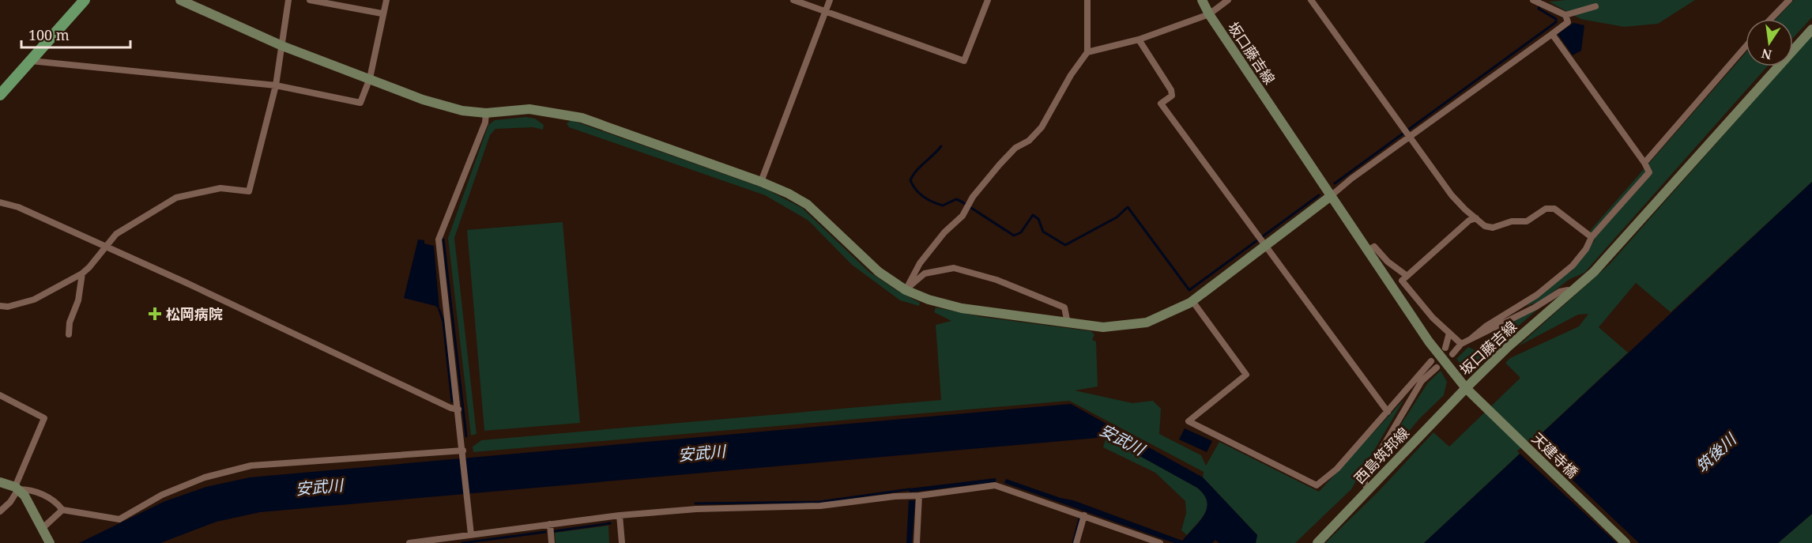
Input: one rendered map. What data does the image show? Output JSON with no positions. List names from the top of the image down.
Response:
{
  "streets": {
    "main road": ["坂口藤吉線", "西島筑邦線", "天建寺橋"]
  },
  "crossings": [
    ["坂口藤吉線", "西島筑邦線"],
    ["坂口藤吉線", "天建寺橋"],
    ["西島筑邦線", "天建寺橋"]
  ],
  "water": ["安武川", "筑後川"],
  "places": {
    "health": ["松岡病院"]
  },
  "scale_bar": "100 m",
  "north": "bottom"
}
